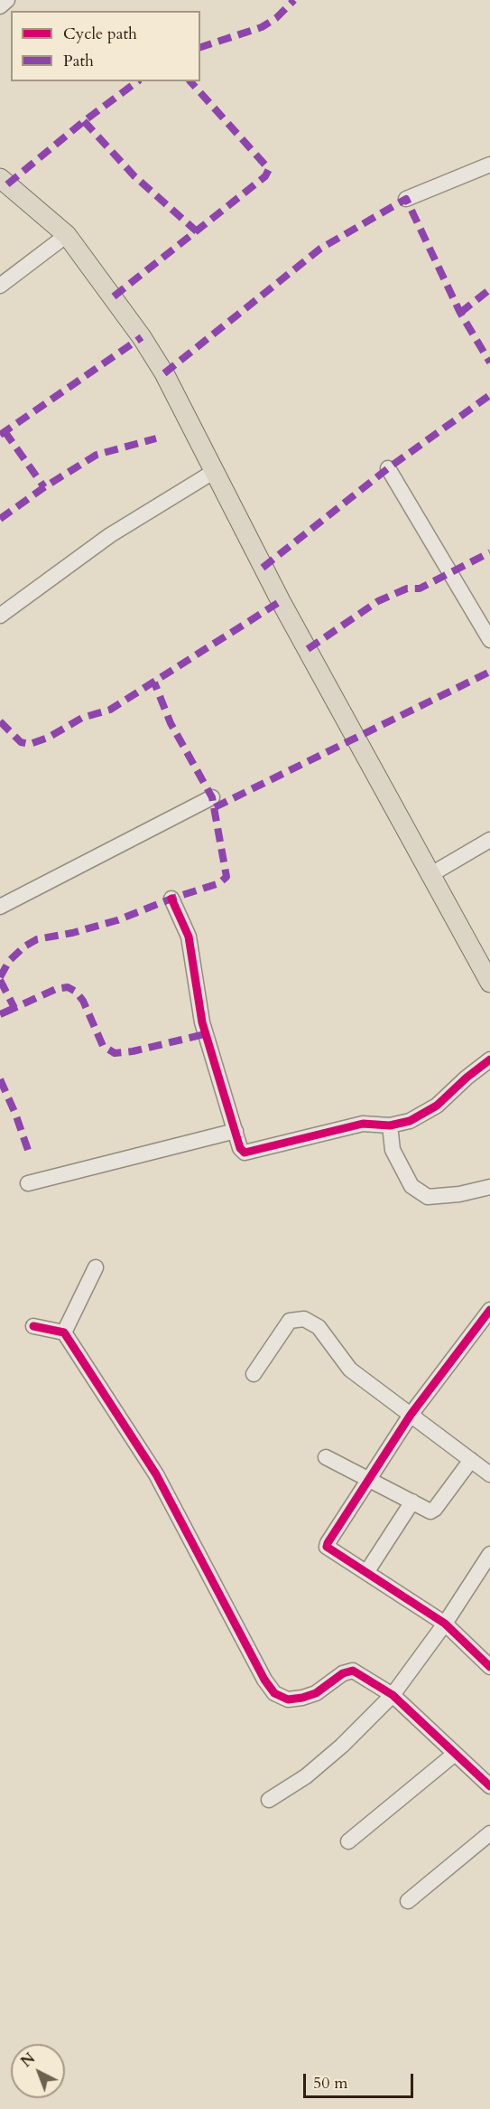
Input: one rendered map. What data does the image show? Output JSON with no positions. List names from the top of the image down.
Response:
{
  "legend": ["Cycle path", "Path"],
  "scale_bar": "50 m",
  "north": "top left"
}
